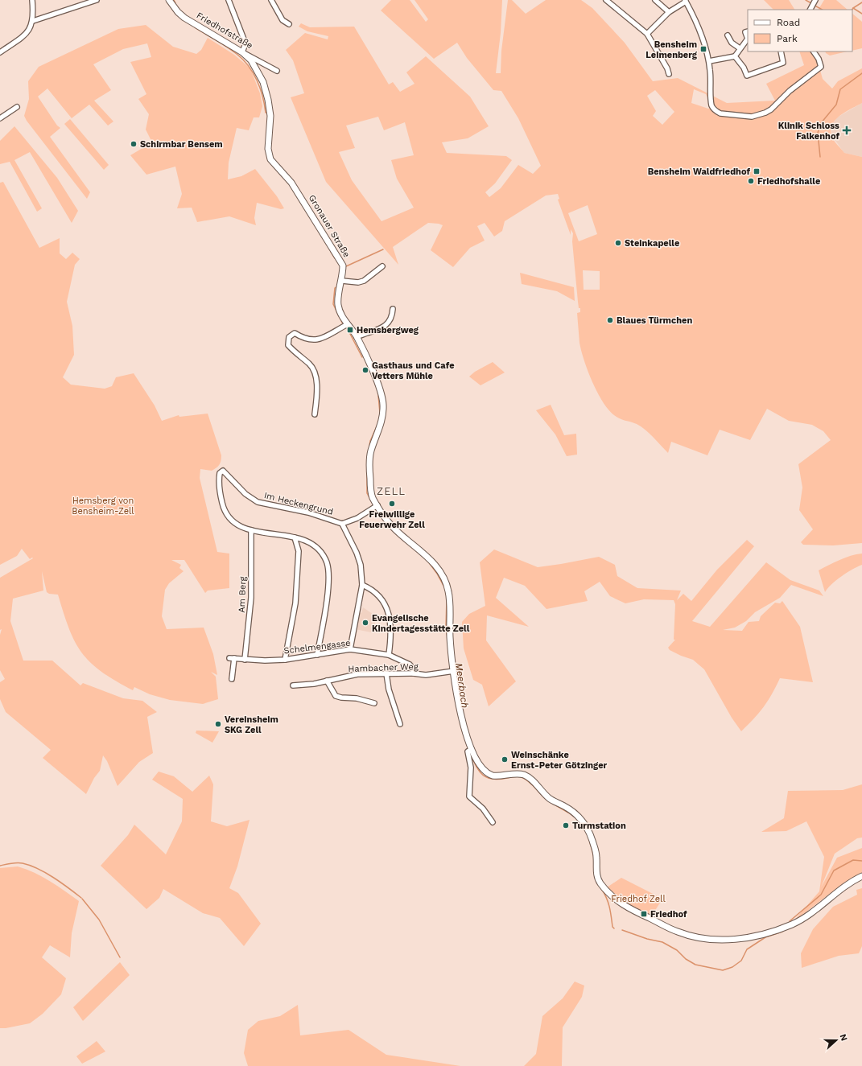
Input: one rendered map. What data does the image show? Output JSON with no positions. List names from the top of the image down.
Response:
{
  "streets": {
    "street": [
      "Friedhofstraße",
      "Gronauer Straße",
      "Im Heckengrund",
      "Am Berg",
      "Schelmengasse",
      "Hambacher Weg"
    ]
  },
  "crossings": [
    ["Friedhofstraße", "Gronauer Straße"],
    ["Gronauer Straße", "Im Heckengrund"],
    ["Gronauer Straße", "Hambacher Weg"],
    ["Im Heckengrund", "Am Berg"],
    ["Am Berg", "Schelmengasse"],
    ["Schelmengasse", "Hambacher Weg"]
  ],
  "districts": ["ZELL"],
  "water": ["Meerbach"],
  "parks": ["Hemsberg von Bensheim-Zell", "Friedhof Zell"],
  "places": {
    "transit": [
      "Bensheim Leimenberg",
      "Bensheim Waldfriedhof",
      "Hemsbergweg",
      "Friedhof"
    ],
    "health": ["Klinik Schloss Falkenhof"],
    "other": [
      "Schirmbar Bensem",
      "Friedhofshalle",
      "Steinkapelle",
      "Blaues Türmchen",
      "Gasthaus und Cafe Vetters Mühle",
      "Freiwillige Feuerwehr Zell",
      "Evangelische Kindertagesstätte Zell",
      "Vereinsheim SKG Zell",
      "Weinschänke Ernst-Peter Götzinger",
      "Turmstation"
    ]
  },
  "legend": ["Road", "Park"],
  "north": "right"
}
